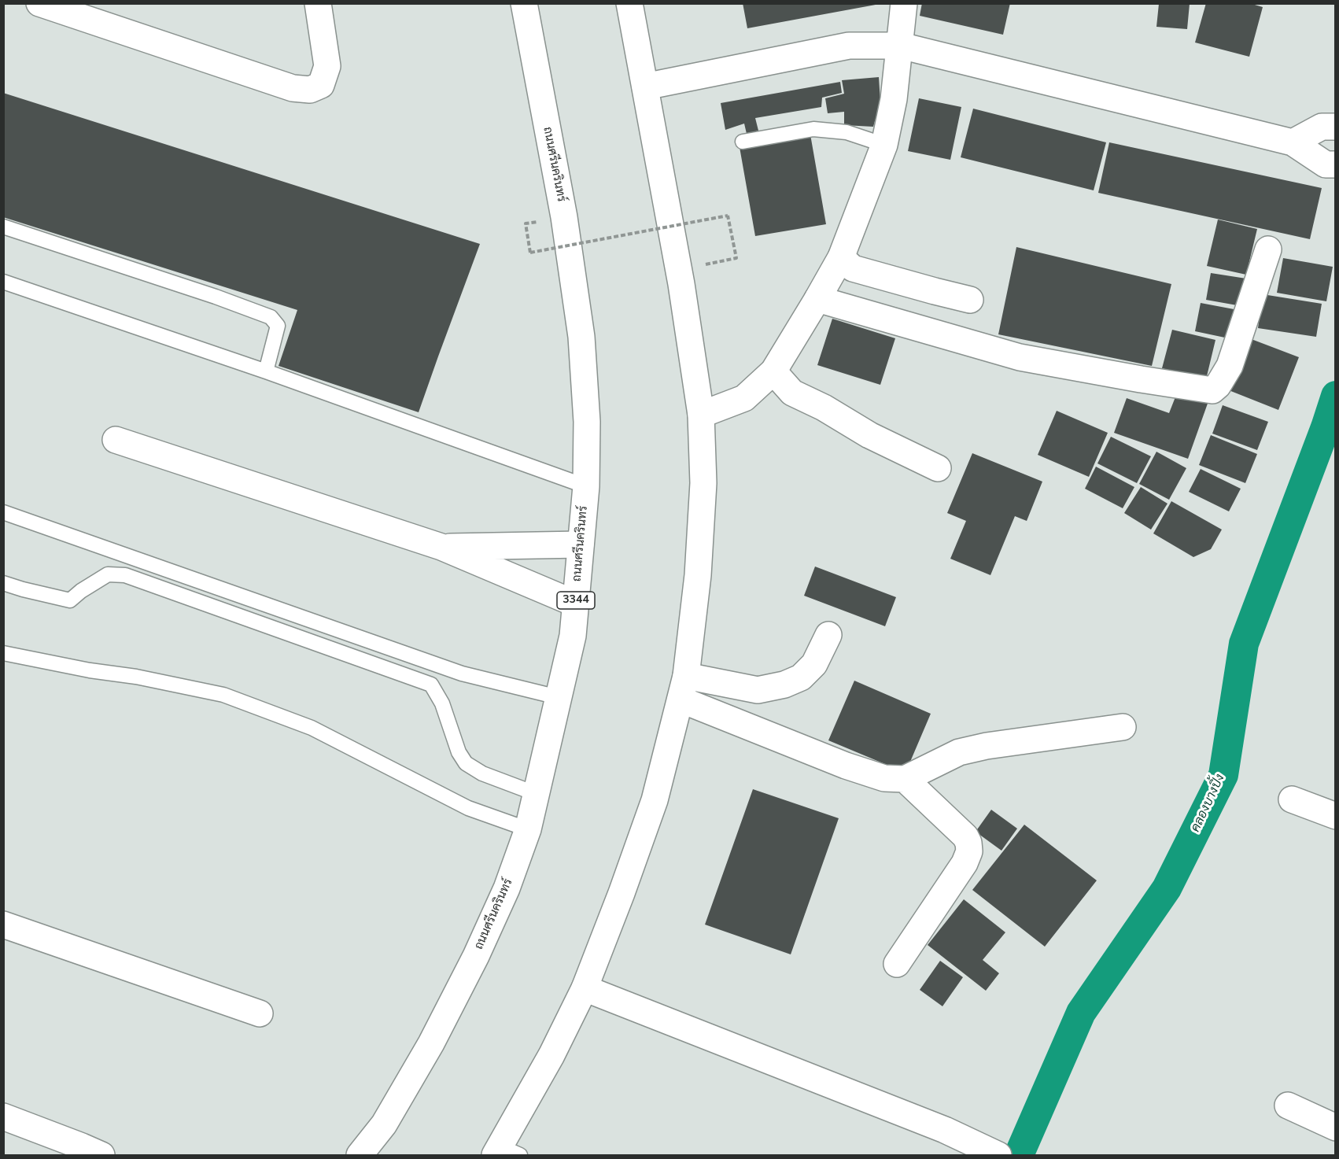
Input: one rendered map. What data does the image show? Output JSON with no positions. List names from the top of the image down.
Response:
{
  "streets": {
    "street": ["ถนนศรีนครินทร์", "3344"]
  },
  "water": ["คลองบางปิ้ง"]
}
